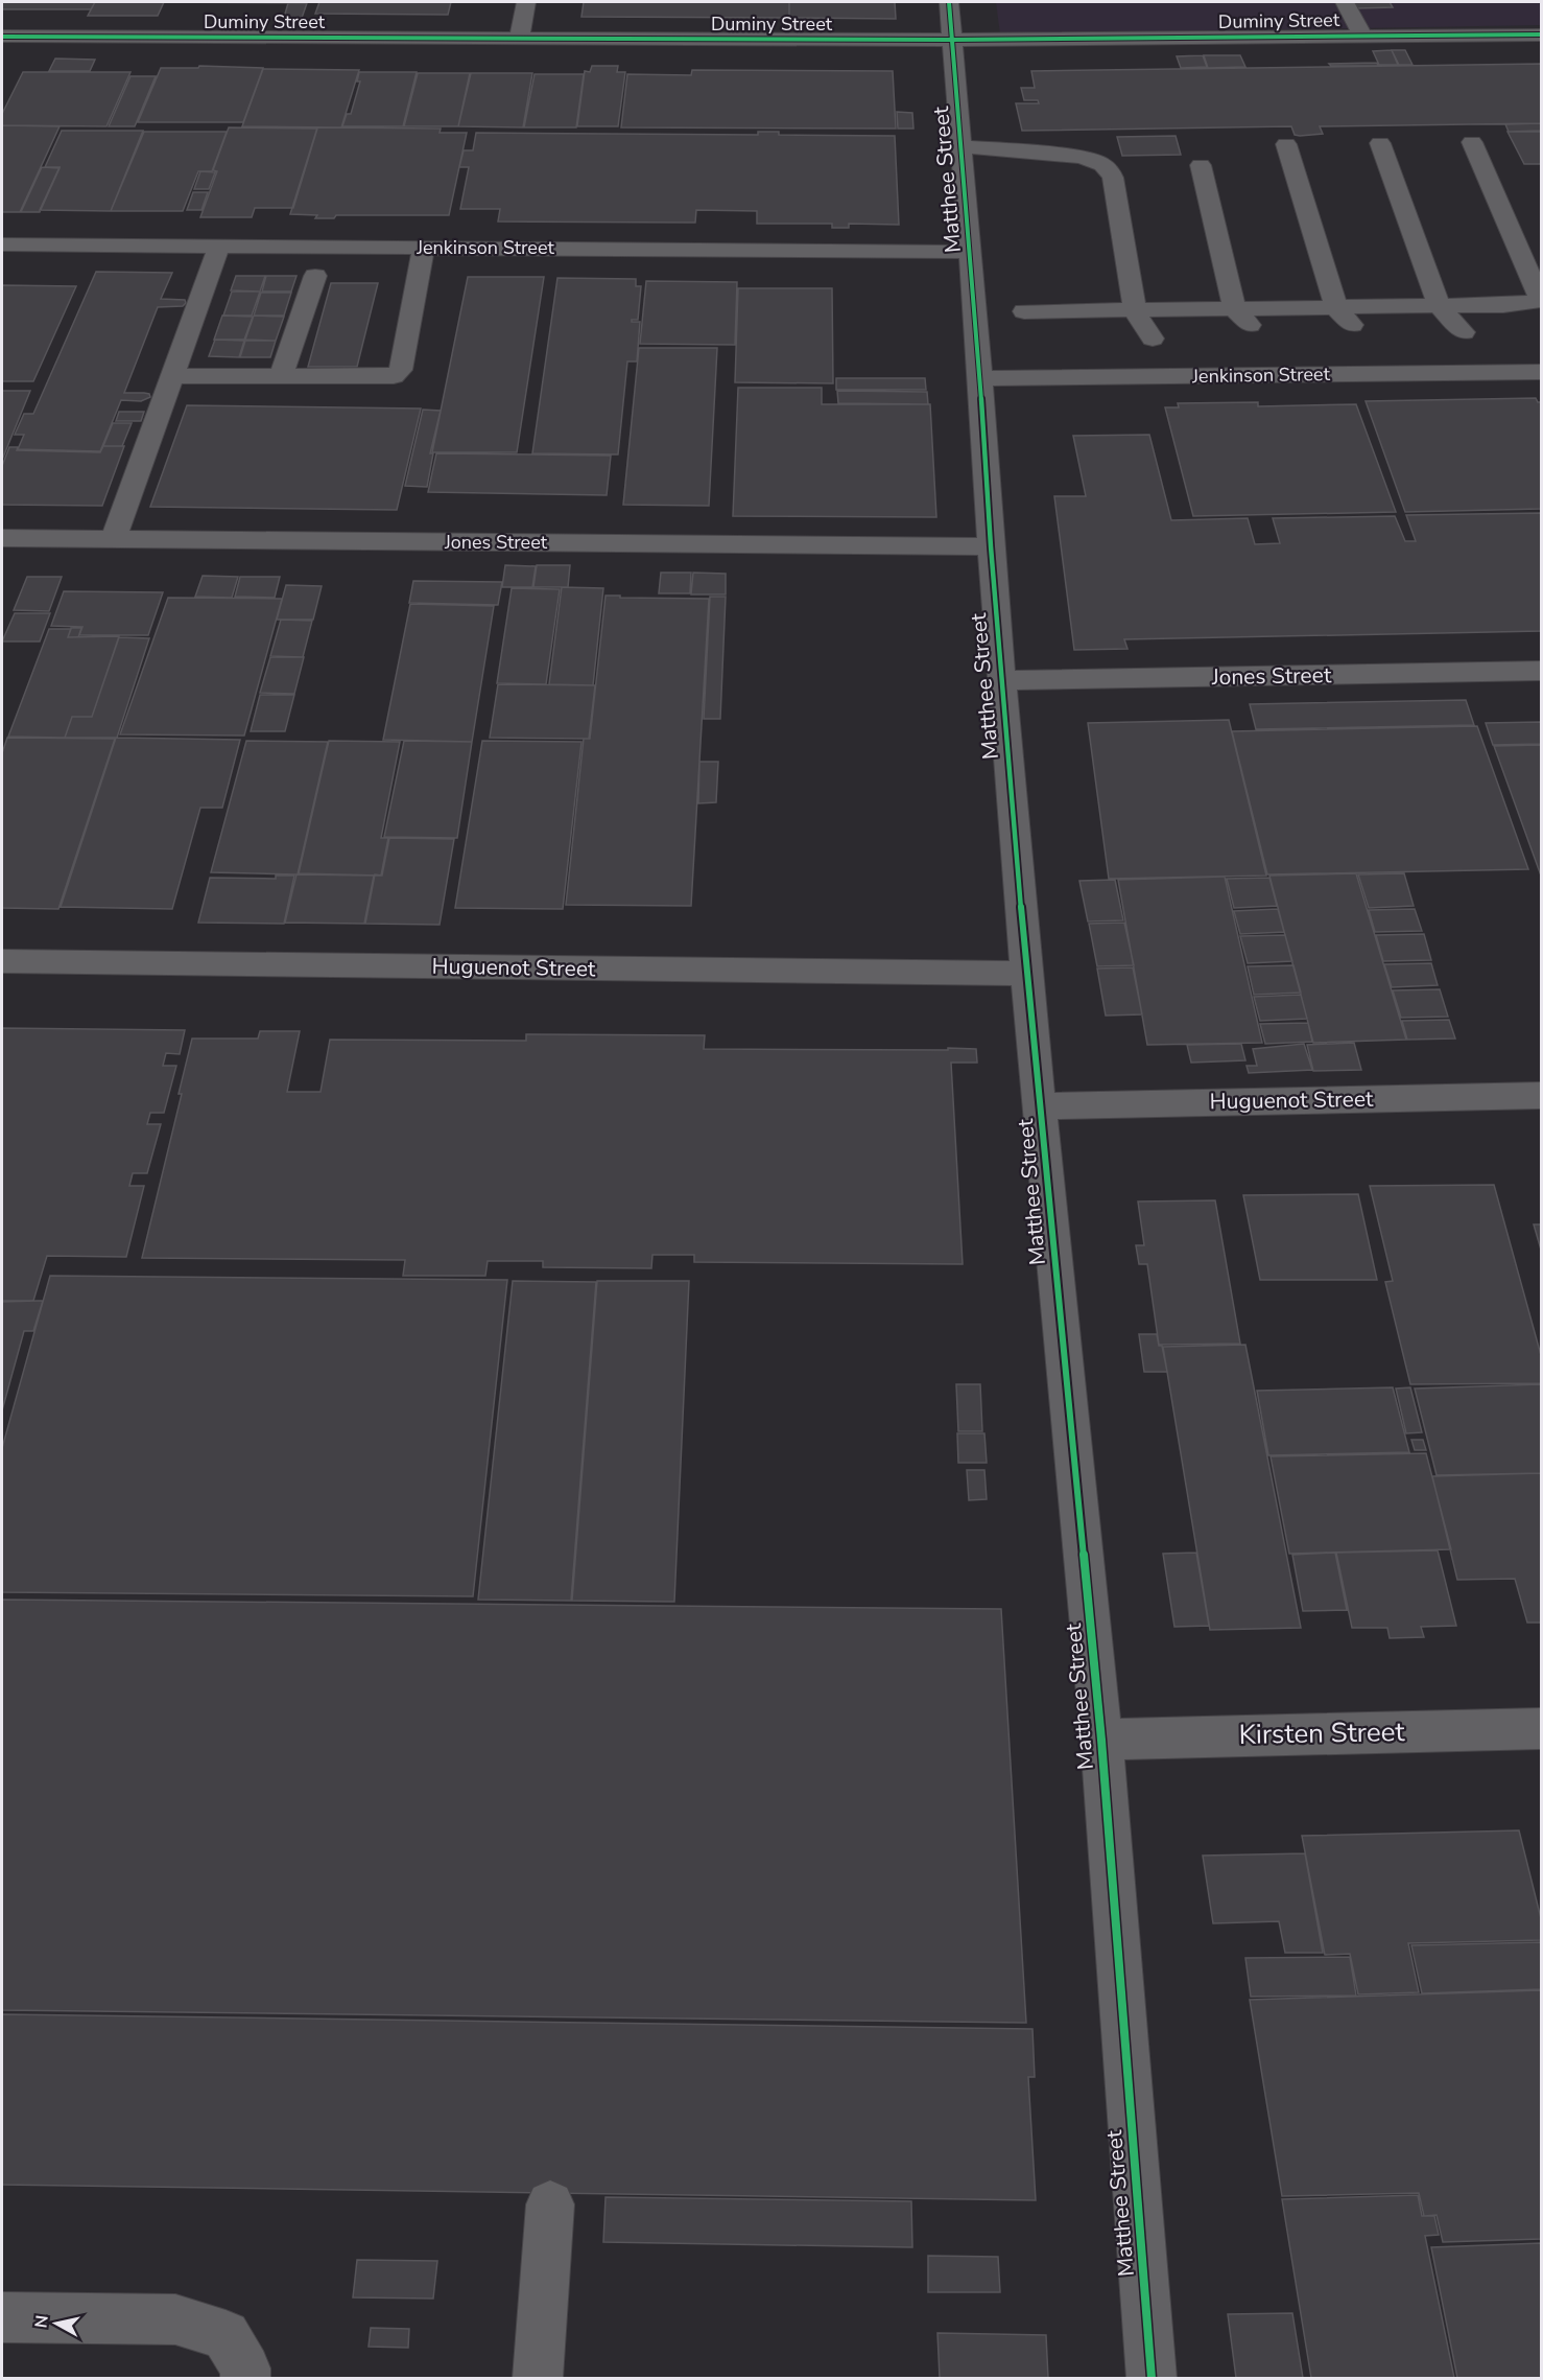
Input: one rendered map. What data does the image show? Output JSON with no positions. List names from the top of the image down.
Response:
{
  "streets": {
    "street": [
      "Duminy Street",
      "Matthee Street",
      "Jenkinson Street",
      "Jones Street",
      "Huguenot Street",
      "Kirsten Street"
    ]
  },
  "crossings": [
    ["Duminy Street", "Matthee Street"],
    ["Matthee Street", "Jenkinson Street"],
    ["Matthee Street", "Jones Street"],
    ["Matthee Street", "Huguenot Street"],
    ["Matthee Street", "Kirsten Street"]
  ],
  "north": "left"
}
